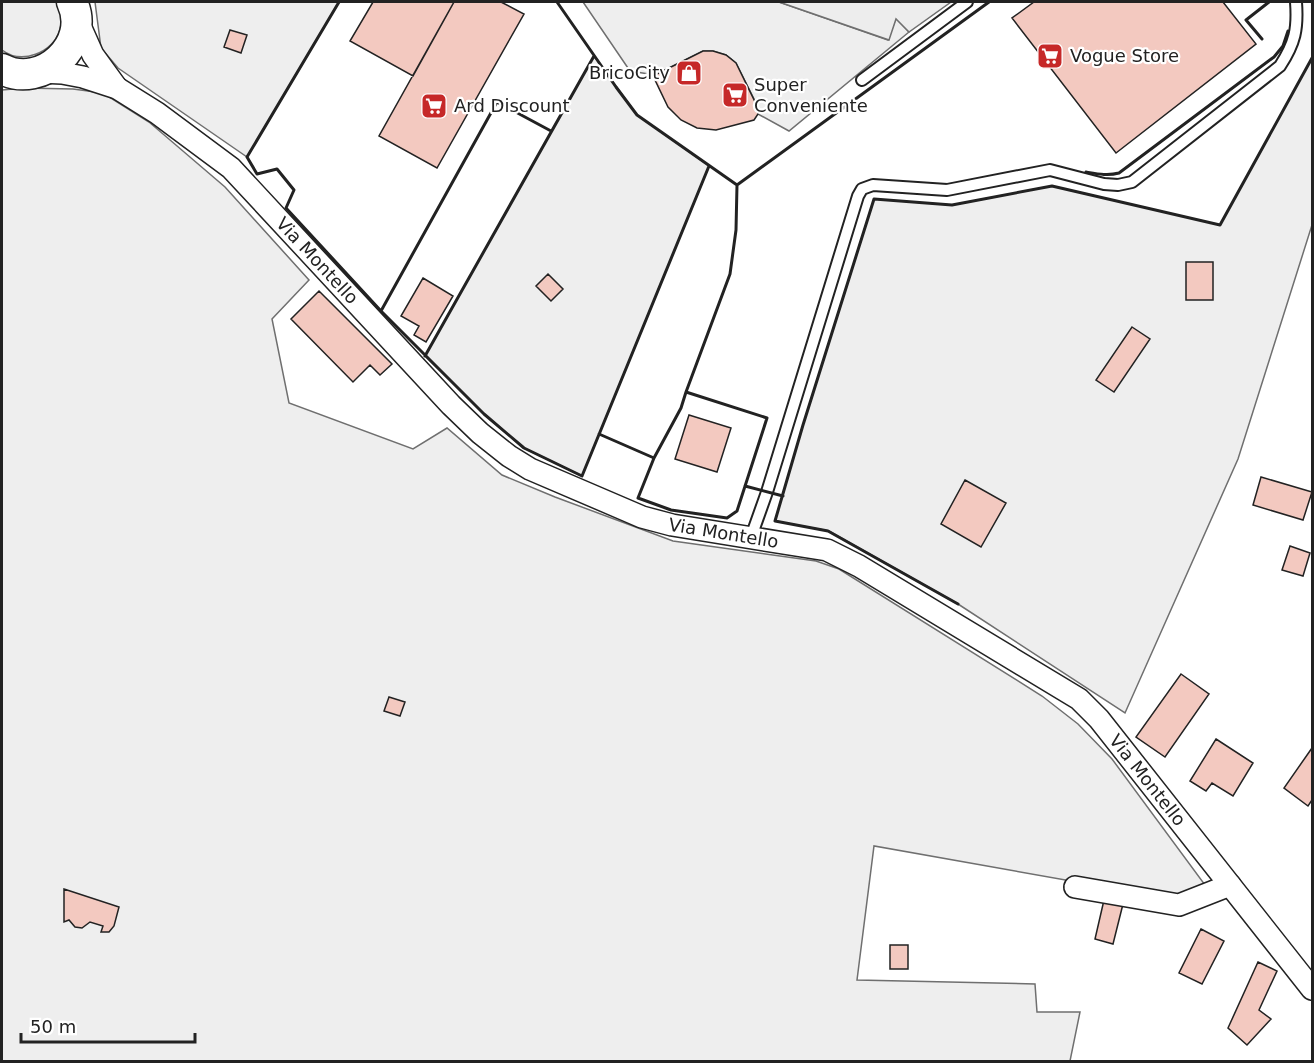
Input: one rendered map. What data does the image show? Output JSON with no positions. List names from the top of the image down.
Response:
{
  "streets": {
    "street": ["Via Montello"]
  },
  "places": {
    "supermarket": ["Vogue Store", "Super Conveniente", "Ard Discount"],
    "shop": ["BricoCity"]
  },
  "scale_bar": "50 m"
}
